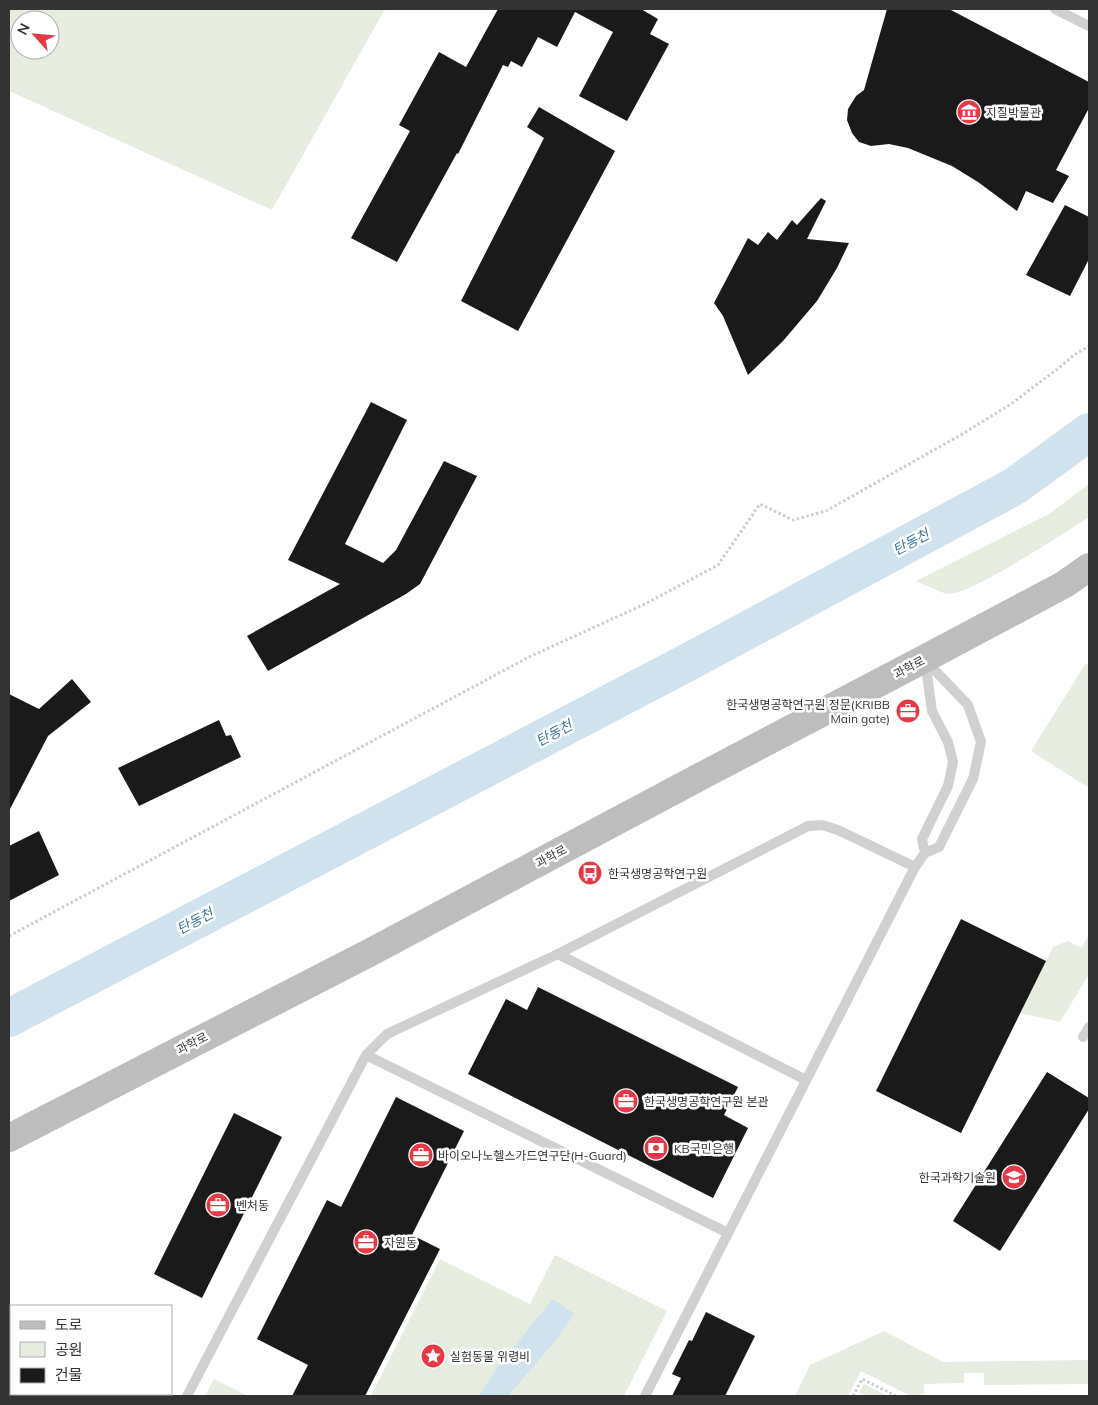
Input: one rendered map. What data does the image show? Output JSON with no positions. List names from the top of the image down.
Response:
{
  "streets": {
    "main road": ["과학로"]
  },
  "water": ["탄동천"],
  "places": {
    "museum": ["지질박물관"],
    "office": [
      "한국생명공학연구원 정문(KRIBB Main gate)",
      "한국생명공학연구원 본관",
      "바이오나노헬스가드연구단(H-Guard)",
      "벤처동",
      "자원동"
    ],
    "bus stop": ["한국생명공학연구원"],
    "bank": ["KB국민은행"],
    "school or university": ["한국과학기술원"],
    "place": ["실험동물 위령비"]
  },
  "legend": ["도로", "공원", "건물"],
  "north": "top left"
}
